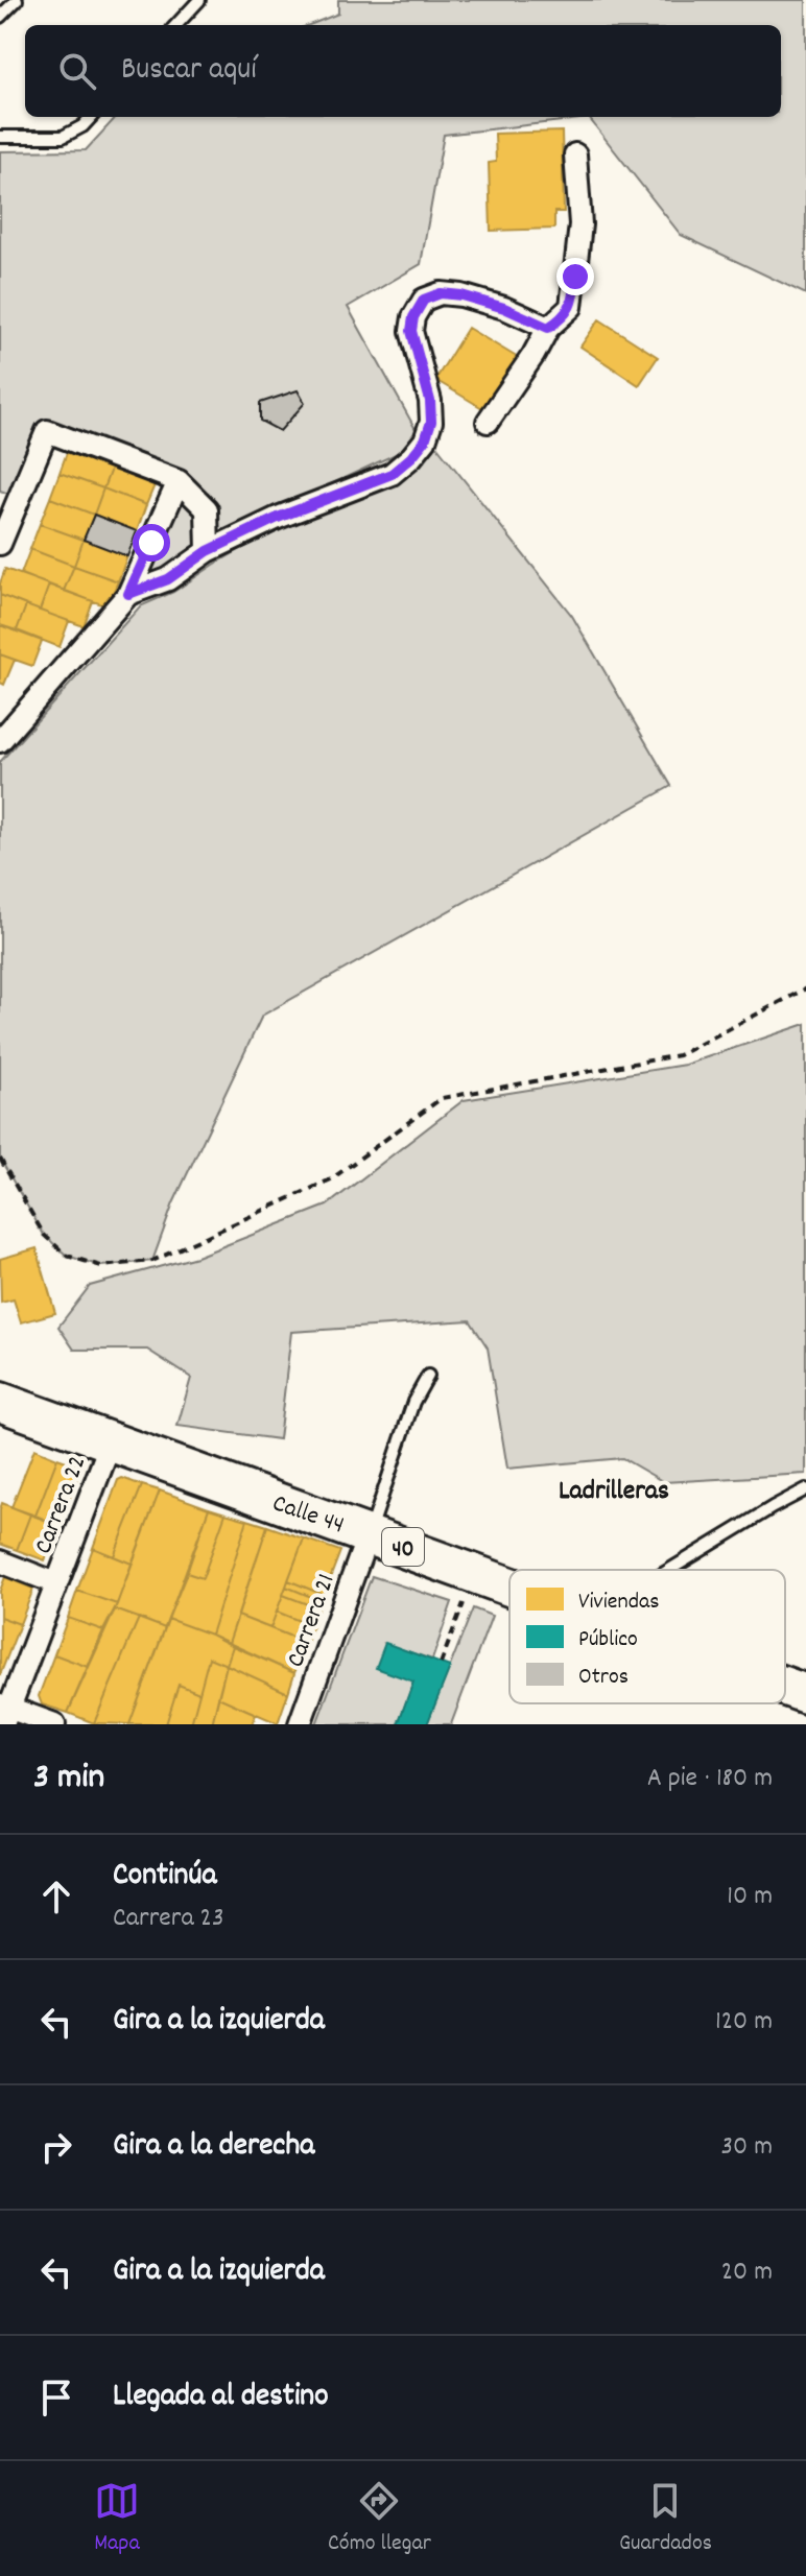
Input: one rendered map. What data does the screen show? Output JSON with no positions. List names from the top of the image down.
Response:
{
  "streets": {
    "highway": ["Calle 44", "40"],
    "street": ["Carrera 22", "Carrera 21"]
  },
  "crossings": [
    ["Carrera 22", "Calle 44"],
    ["Calle 44", "Carrera 21"]
  ],
  "districts": ["Ladrilleras"],
  "legend": ["Viviendas", "Público", "Otros"],
  "page": {
    "search": "Buscar aquí",
    "heading": ["3 min", "A pie · 180 m"],
    "list": [
      ["Continúa", "Carrera 23", "10 m"],
      ["Gira a la izquierda", "120 m"],
      ["Gira a la derecha", "30 m"],
      ["Gira a la izquierda", "20 m"],
      "Llegada al destino"
    ],
    "nav": ["Mapa", "Cómo llegar", "Guardados"]
  }
}
